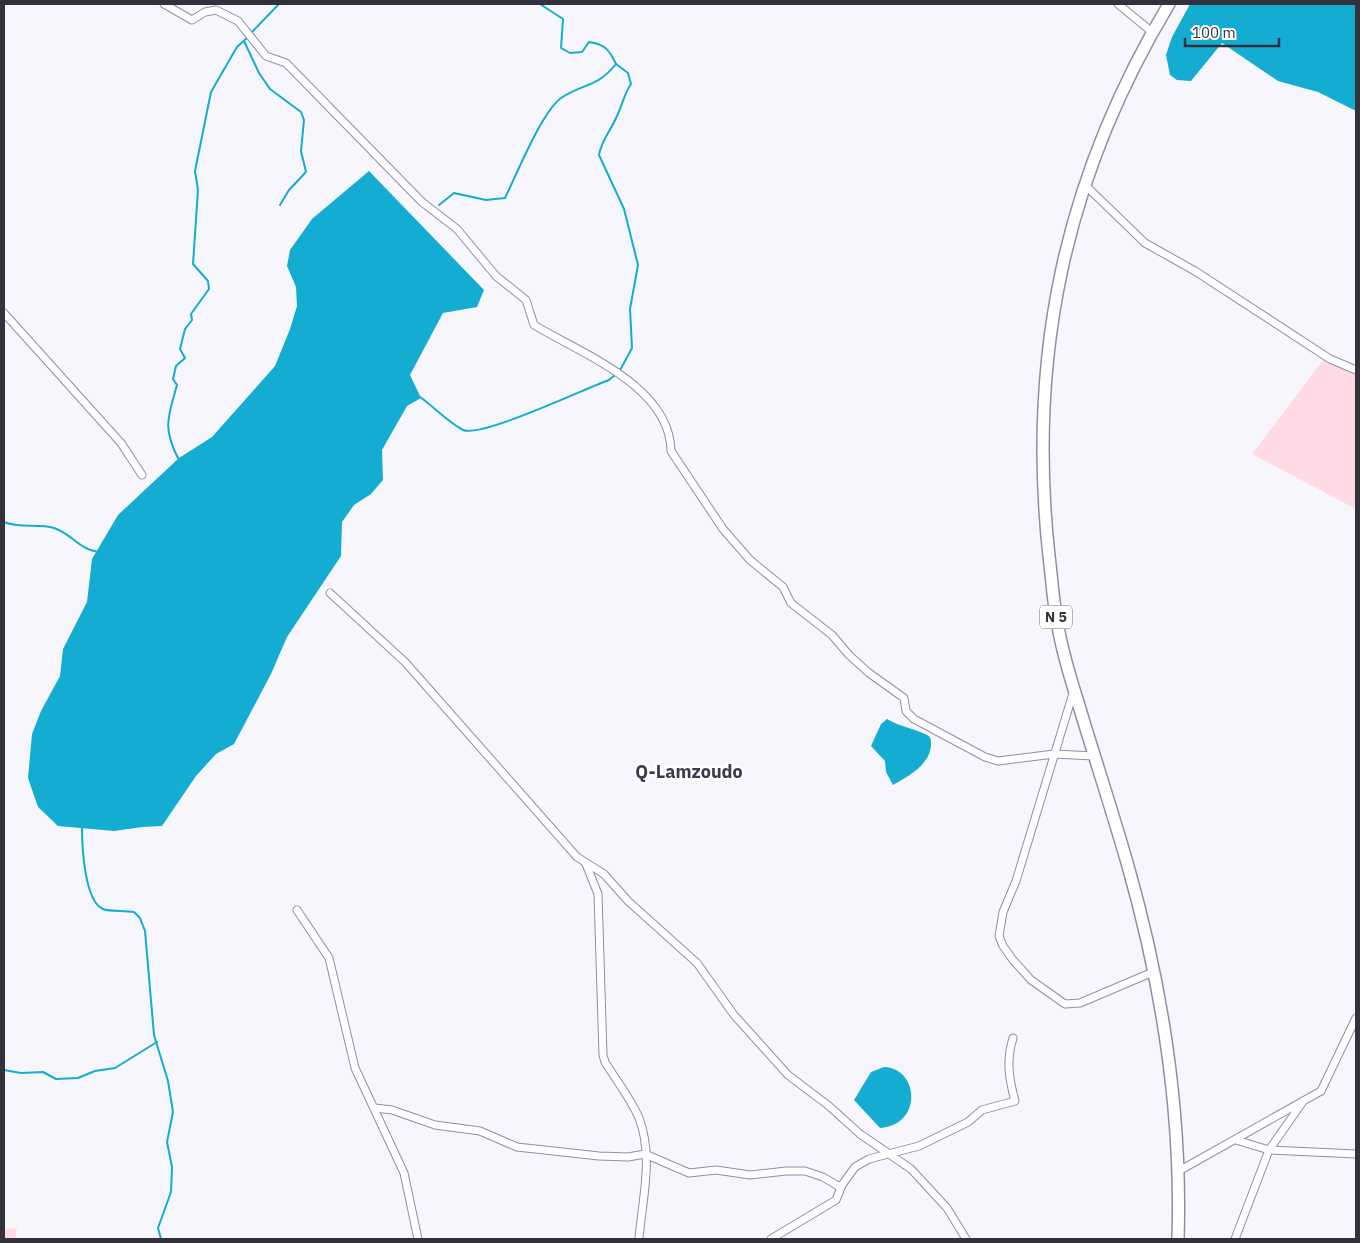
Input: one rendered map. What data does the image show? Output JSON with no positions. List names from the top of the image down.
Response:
{
  "streets": {
    "highway": ["N 5"]
  },
  "districts": ["Q-Lamzoudo"],
  "scale_bar": "100 m"
}
